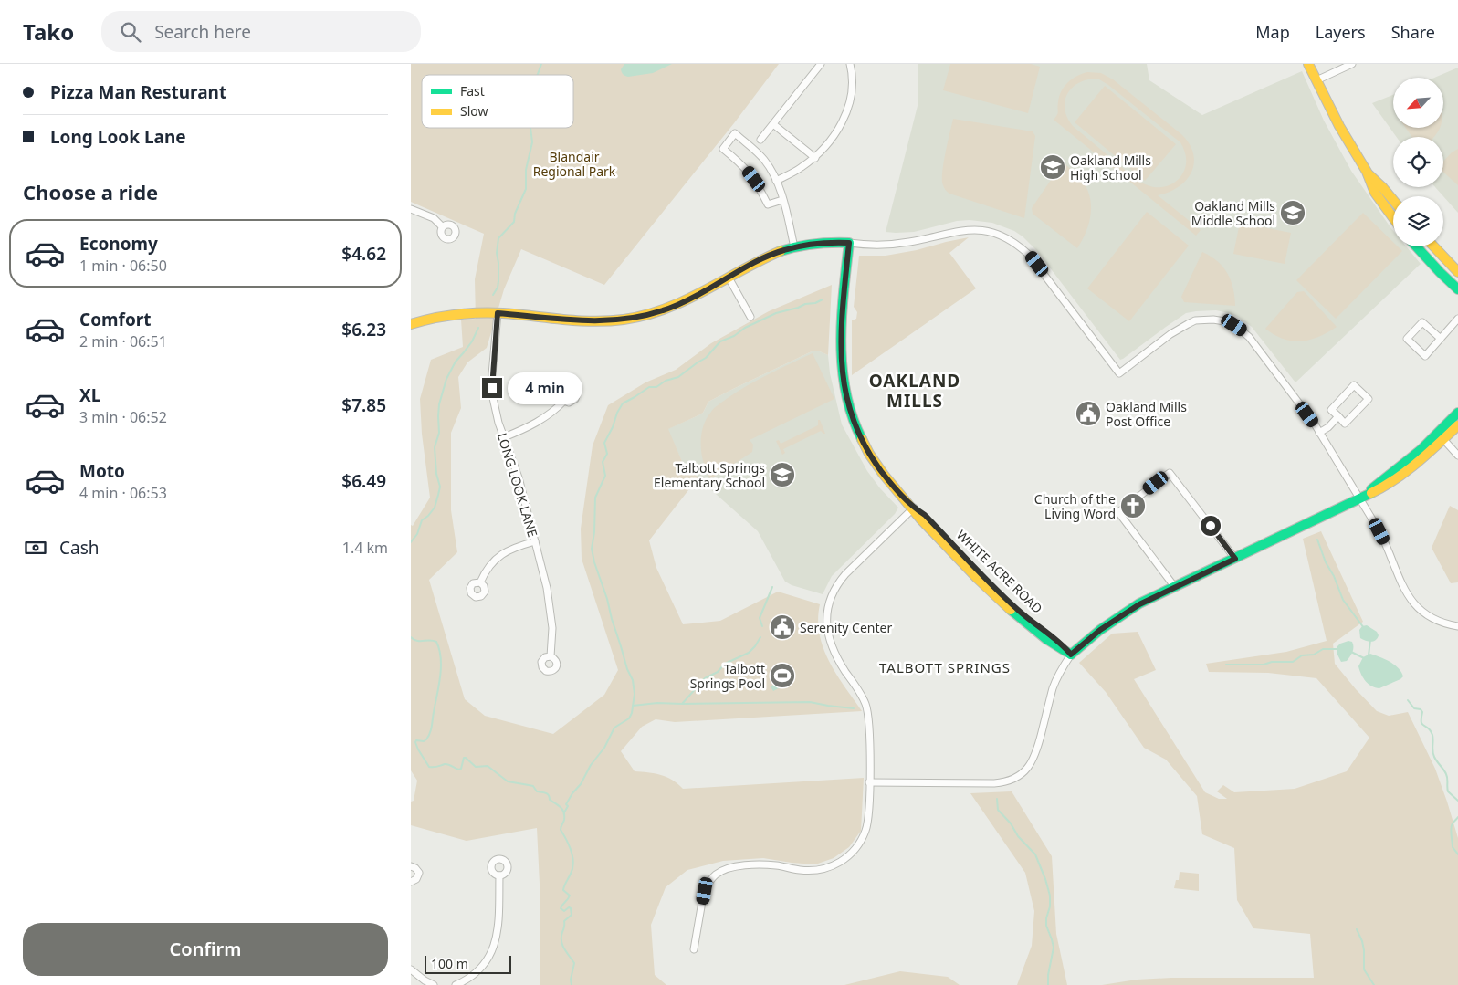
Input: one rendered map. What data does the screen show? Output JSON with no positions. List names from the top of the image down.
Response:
{
  "streets": {
    "street": ["LONG LOOK LANE", "WHITE ACRE ROAD"]
  },
  "districts": ["OAKLAND MILLS", "TALBOTT SPRINGS"],
  "parks": ["Blandair Regional Park"],
  "places": {
    "school or university": ["Oakland Mills High School", "Oakland Mills Middle School", "Talbott Springs Elementary School"],
    "public building": ["Oakland Mills Post Office", "Serenity Center"],
    "church": ["Church of the Living Word"],
    "sports": ["Talbott Springs Pool"]
  },
  "legend": ["Fast", "Slow"],
  "scale_bar": "100 m",
  "north": "bottom left",
  "page": {
    "header": "Tako",
    "search": "Search here",
    "nav": ["Map", "Layers", "Share"],
    "banner": ["Pizza Man Resturant", "Long Look Lane"],
    "heading": "Choose a ride",
    "list": [
      {
        "name": "Economy",
        "note": "1 min · 06:50",
        "value": "$4.62"
      },
      {
        "name": "Comfort",
        "note": "2 min · 06:51",
        "value": "$6.23"
      },
      {
        "name": "XL",
        "note": "3 min · 06:52",
        "value": "$7.85"
      },
      {
        "name": "Moto",
        "note": "4 min · 06:53",
        "value": "$6.49"
      }
    ],
    "bubble": "4 min",
    "pay": ["Cash", "1.4 km"],
    "buttons": "Confirm",
    "scale": "100 m"
  }
}
